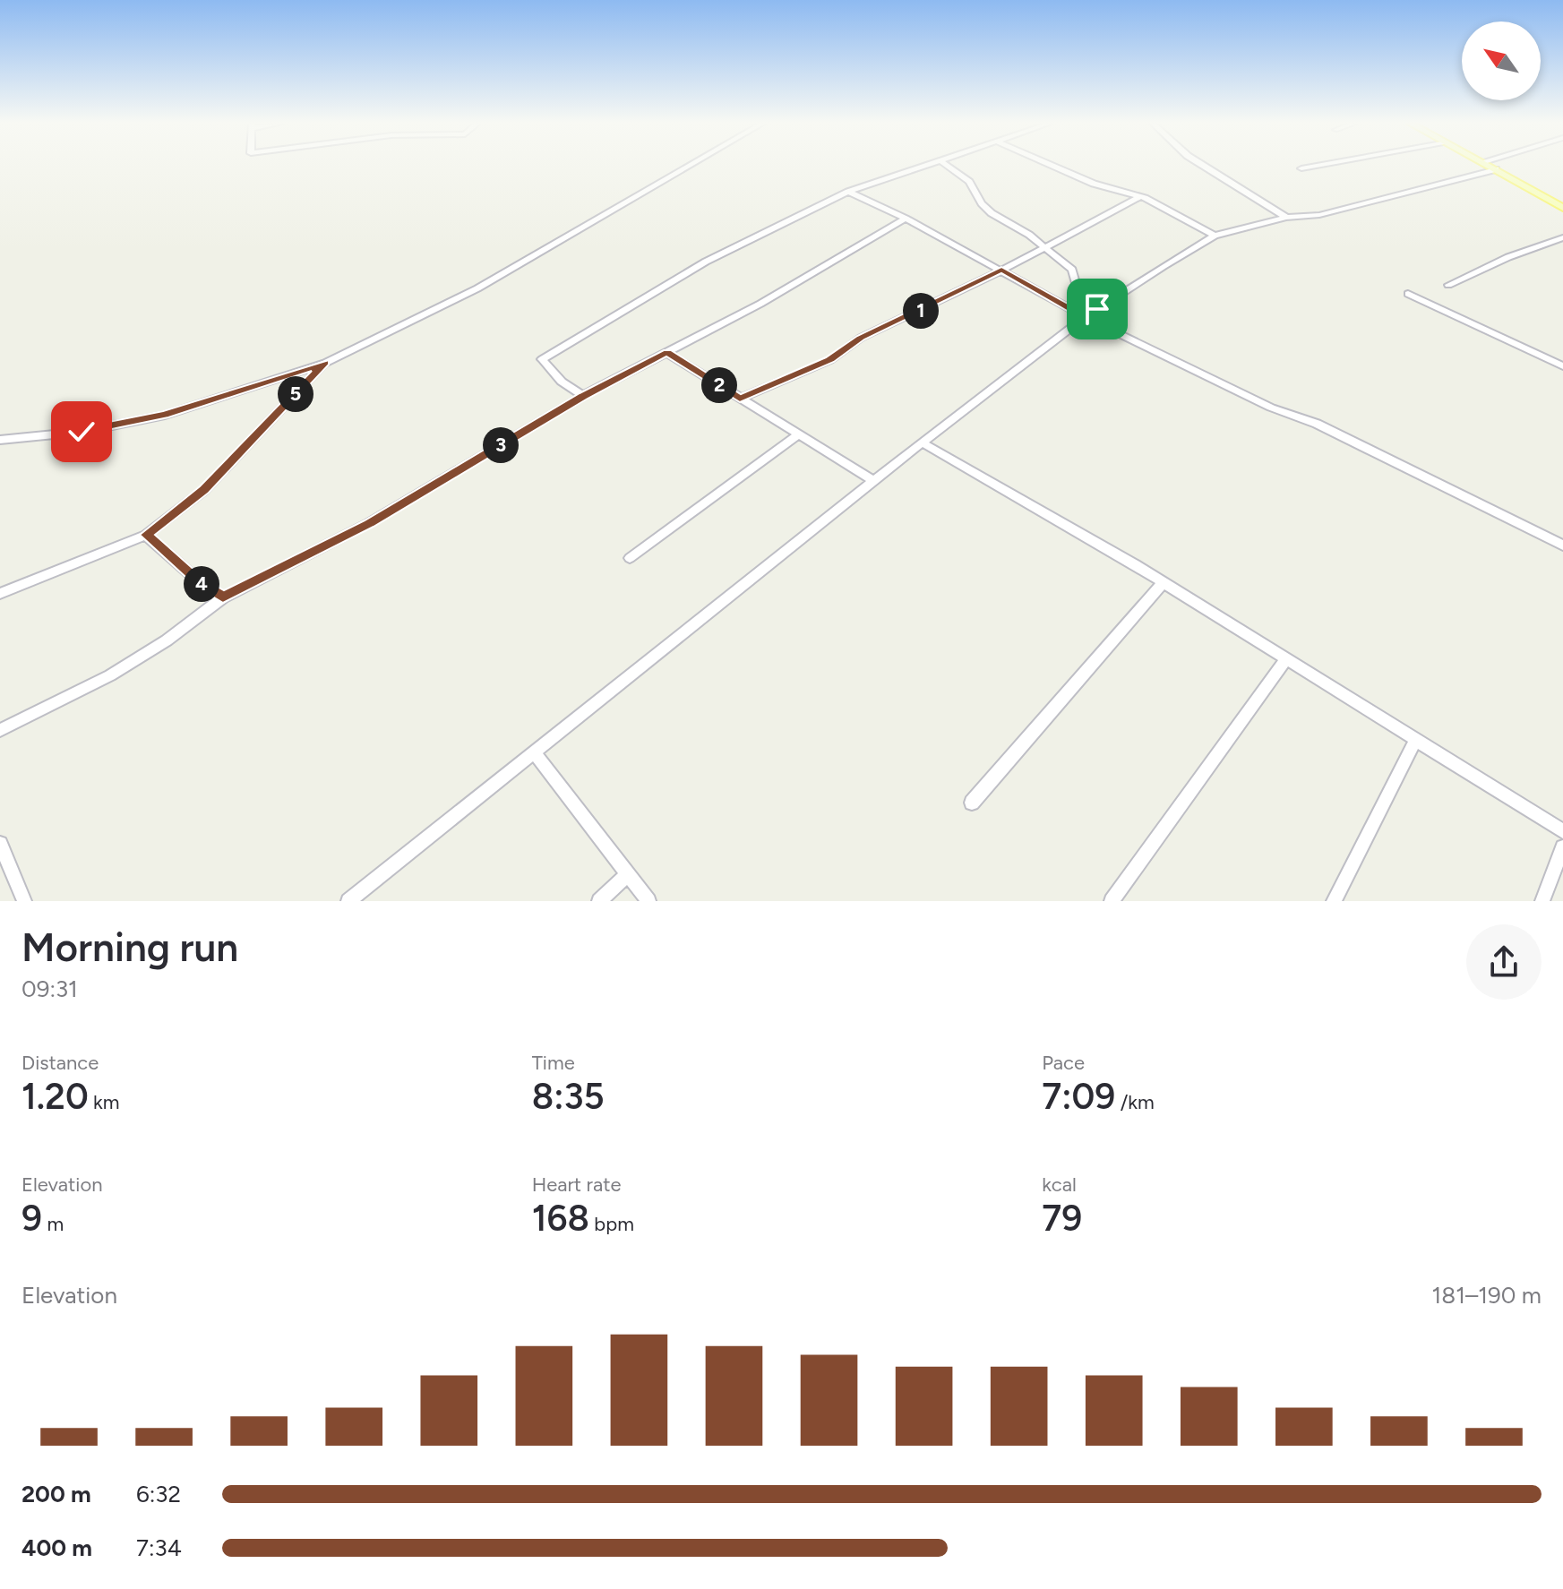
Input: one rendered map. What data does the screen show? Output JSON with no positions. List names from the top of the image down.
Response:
{
  "north": "top left",
  "page": {
    "pins": [
      "1",
      "2",
      "5",
      "3",
      "4"
    ],
    "heading": ["Morning run", "09:31"],
    "stats": [
      ["Distance", "1.20 km"],
      ["Time", "8:35"],
      ["Pace", "7:09 /km"],
      ["Elevation", "9 m"],
      ["Heart rate", "168 bpm"],
      ["kcal", "79"]
    ],
    "chart": ["Elevation", "181–190 m"],
    "list": [
      {
        "name": "200 m",
        "note": "6:32"
      },
      {
        "name": "400 m",
        "note": "7:34"
      }
    ]
  }
}
